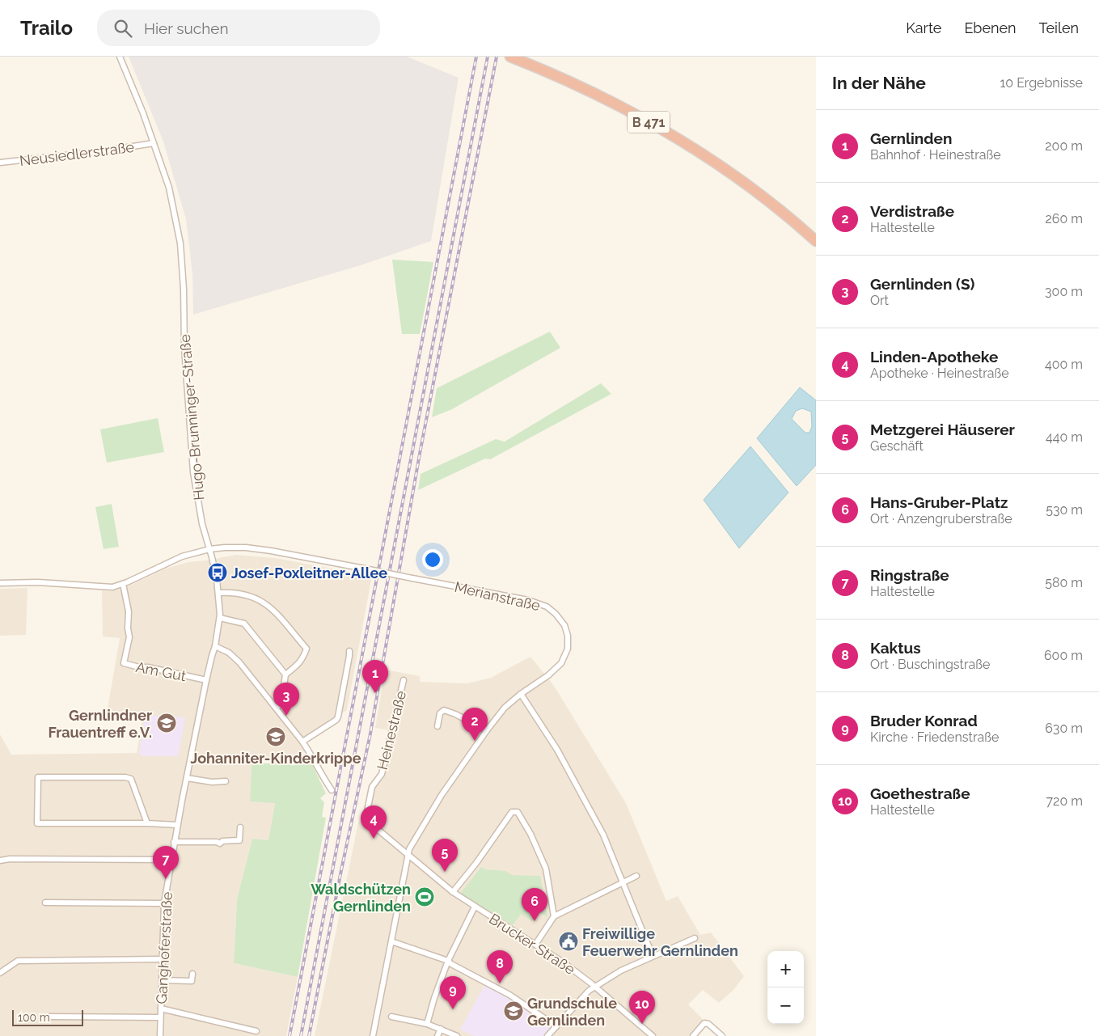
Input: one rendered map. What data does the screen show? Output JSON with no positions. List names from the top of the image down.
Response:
{
  "streets": {
    "highway": ["B 471"],
    "street": [
      "Neusiedlerstraße",
      "Hugo-Brunninger-Straße",
      "Merianstraße",
      "Am Gut",
      "Heinestraße",
      "Brucker Straße",
      "Ganghoferstraße"
    ]
  },
  "crossings": [
    ["Neusiedlerstraße", "Hugo-Brunninger-Straße"],
    ["Hugo-Brunninger-Straße", "Merianstraße"],
    ["Hugo-Brunninger-Straße", "Ganghoferstraße"],
    ["Merianstraße", "Heinestraße"],
    ["Merianstraße", "Brucker Straße"],
    ["Am Gut", "Ganghoferstraße"],
    ["Heinestraße", "Brucker Straße"]
  ],
  "places": {
    "bus stop": ["Josef-Poxleitner-Allee"],
    "school or university": ["Gernlindner Frauentreff e.V.", "Johanniter-Kinderkrippe", "Grundschule Gernlinden"],
    "sports": ["Waldschützen Gernlinden"],
    "public building": ["Freiwillige Feuerwehr Gernlinden"]
  },
  "scale_bar": "100 m",
  "page": {
    "header": "Trailo",
    "search": "Hier suchen",
    "nav": ["Karte", "Ebenen", "Teilen"],
    "heading": ["In der Nähe", "10 Ergebnisse"],
    "list": [
      {
        "mark": "1",
        "name": "Gernlinden",
        "note": "Bahnhof · Heinestraße",
        "value": "200 m"
      },
      {
        "mark": "2",
        "name": "Verdistraße",
        "note": "Haltestelle",
        "value": "260 m"
      },
      {
        "mark": "3",
        "name": "Gernlinden (S)",
        "note": "Ort",
        "value": "300 m"
      },
      {
        "mark": "4",
        "name": "Linden-Apotheke",
        "note": "Apotheke · Heinestraße",
        "value": "400 m"
      },
      {
        "mark": "5",
        "name": "Metzgerei Häuserer",
        "note": "Geschäft",
        "value": "440 m"
      },
      {
        "mark": "6",
        "name": "Hans-Gruber-Platz",
        "note": "Ort · Anzengruberstraße",
        "value": "530 m"
      },
      {
        "mark": "7",
        "name": "Ringstraße",
        "note": "Haltestelle",
        "value": "580 m"
      },
      {
        "mark": "8",
        "name": "Kaktus",
        "note": "Ort · Buschingstraße",
        "value": "600 m"
      },
      {
        "mark": "9",
        "name": "Bruder Konrad",
        "note": "Kirche · Friedenstraße",
        "value": "630 m"
      },
      {
        "mark": "10",
        "name": "Goethestraße",
        "note": "Haltestelle",
        "value": "720 m"
      }
    ],
    "pins": [
      "1",
      "3",
      "2",
      "4",
      "5",
      "7",
      "6",
      "8",
      "9",
      "10"
    ],
    "map_buttons": ["+", "−"],
    "scale": "100 m"
  }
}
